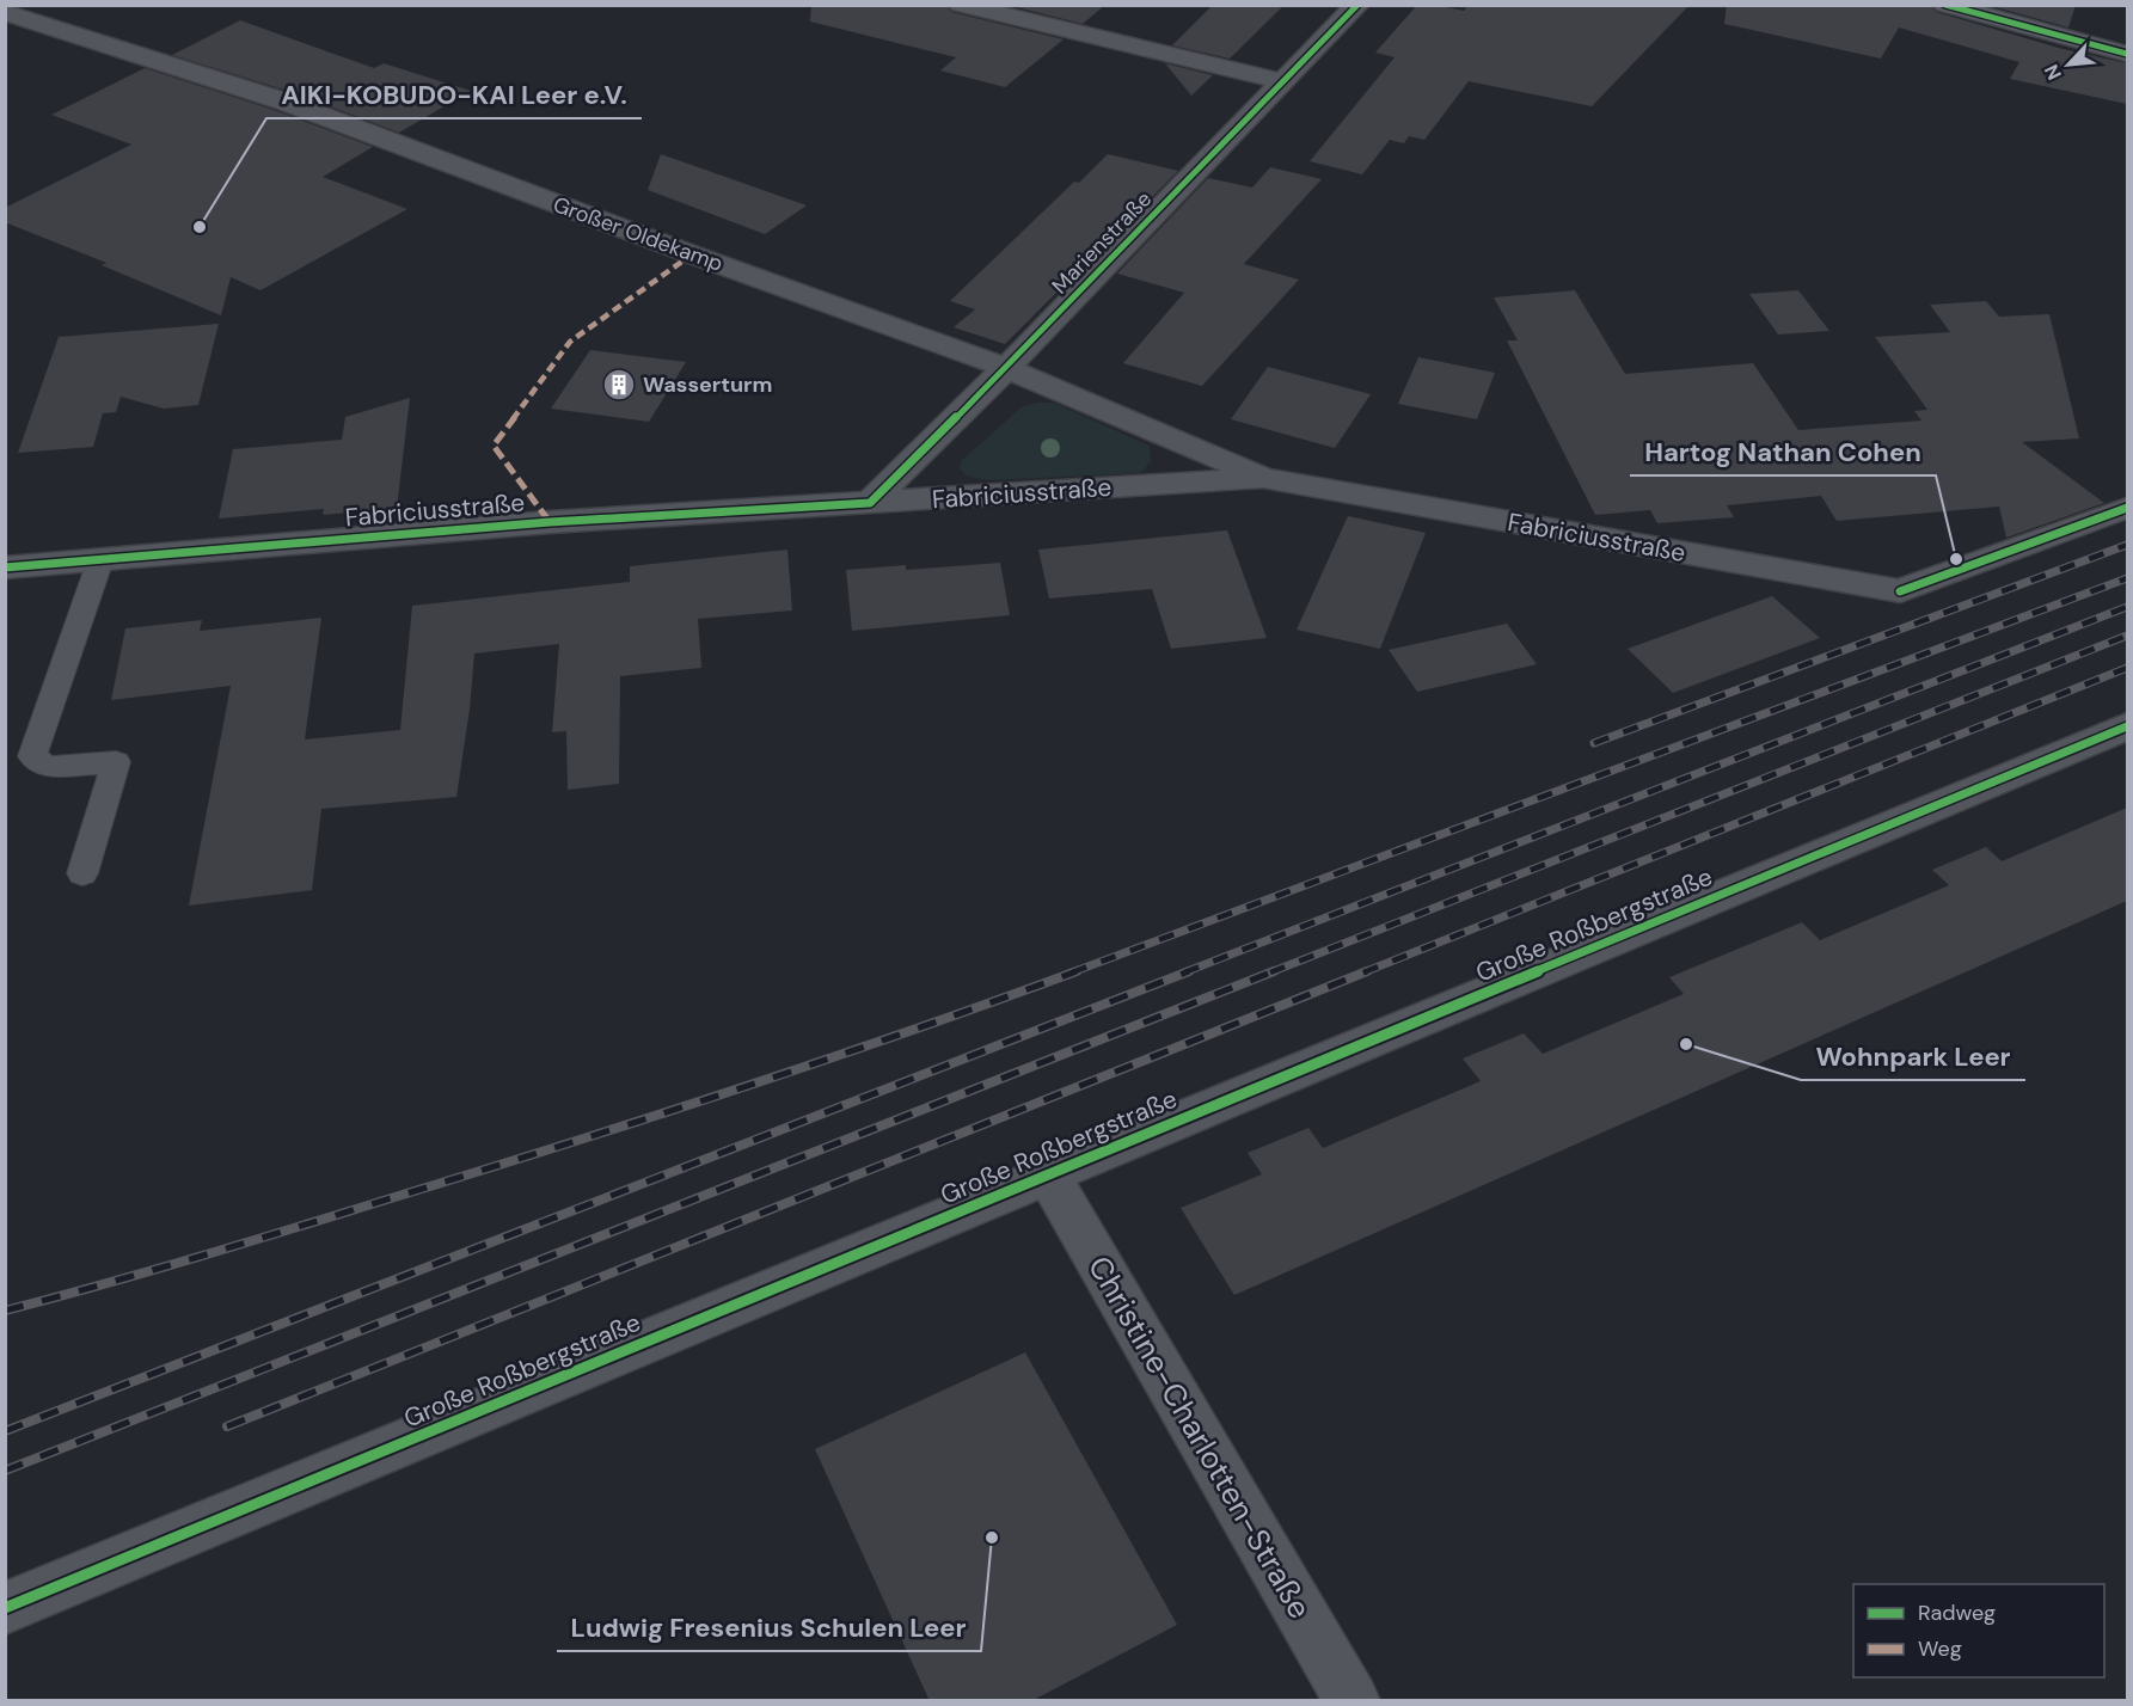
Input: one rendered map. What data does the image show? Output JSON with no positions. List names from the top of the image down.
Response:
{
  "streets": {
    "street": [
      "Großer Oldekamp",
      "Marienstraße",
      "Fabriciusstraße",
      "Große Roßbergstraße",
      "Christine-Charlotten-Straße"
    ]
  },
  "crossings": [
    ["Großer Oldekamp", "Marienstraße"],
    ["Großer Oldekamp", "Fabriciusstraße"],
    ["Marienstraße", "Fabriciusstraße"],
    ["Große Roßbergstraße", "Christine-Charlotten-Straße"]
  ],
  "places": {
    "other": [
      "AIKI-KOBUDO-KAI Leer e.V.",
      "Hartog Nathan Cohen",
      "Wohnpark Leer",
      "Ludwig Fresenius Schulen Leer"
    ],
    "building": ["Wasserturm"]
  },
  "legend": ["Radweg", "Weg"],
  "north": "bottom left"
}
